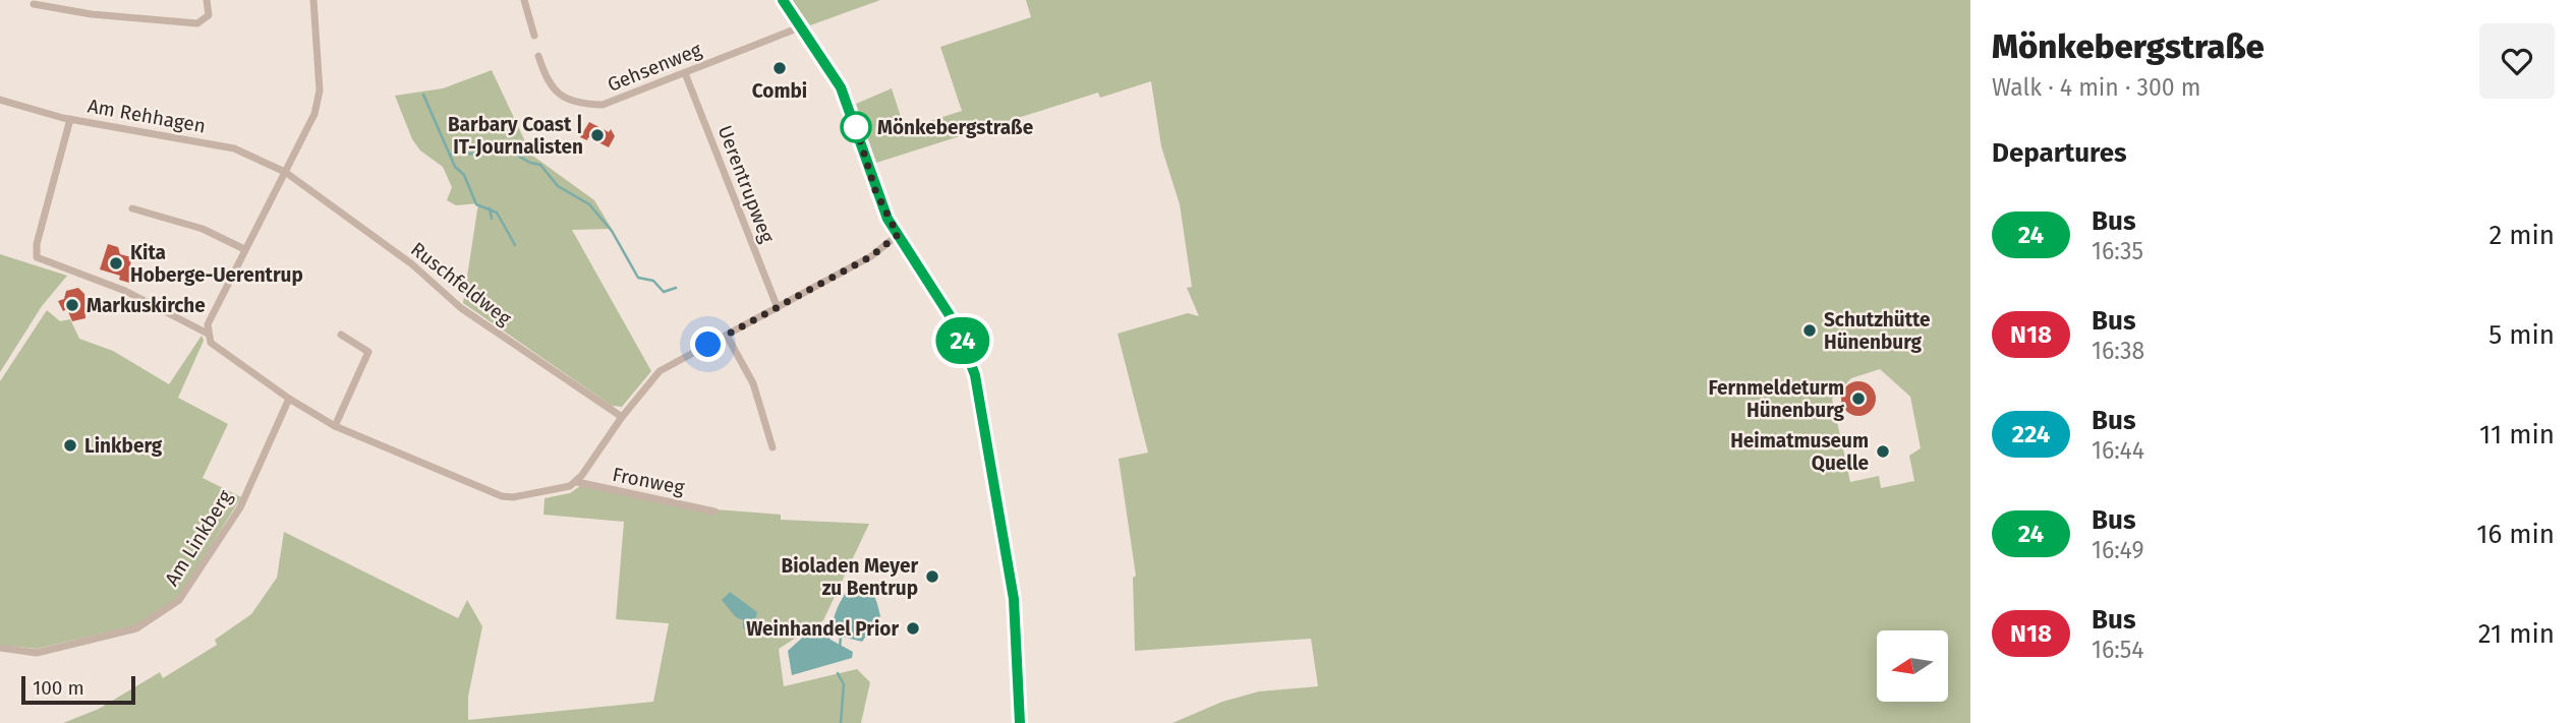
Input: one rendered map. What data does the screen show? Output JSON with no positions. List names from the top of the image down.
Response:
{
  "streets": {
    "street": [
      "Gehsenweg",
      "Am Rehhagen",
      "Uerentrupweg",
      "Ruschfeldweg",
      "Fronweg",
      "Am Linkberg"
    ]
  },
  "crossings": [
    ["Gehsenweg", "Uerentrupweg"],
    ["Am Rehhagen", "Ruschfeldweg"]
  ],
  "places": [
    "Combi",
    "Mönkebergstraße",
    "Barbary Coast | IT-Journalisten",
    "Kita Hoberge-Uerentrup",
    "Markuskirche",
    "Schutzhütte Hünenburg",
    "Fernmeldeturm Hünenburg",
    "Linkberg",
    "Heimatmuseum Quelle",
    "Bioladen Meyer zu Bentrup",
    "Weinhandel Prior"
  ],
  "lines": ["bus line 24"],
  "scale_bar": "100 m",
  "north": "left",
  "page": {
    "on_map": "24",
    "heading": [
      ["Mönkebergstraße", "Walk · 4 min · 300 m"],
      "Departures"
    ],
    "list": [
      {
        "mark": "24",
        "name": "Bus",
        "note": "16:35",
        "value": "2 min"
      },
      {
        "mark": "N18",
        "name": "Bus",
        "note": "16:38",
        "value": "5 min"
      },
      {
        "mark": "224",
        "name": "Bus",
        "note": "16:44",
        "value": "11 min"
      },
      {
        "mark": "24",
        "name": "Bus",
        "note": "16:49",
        "value": "16 min"
      },
      {
        "mark": "N18",
        "name": "Bus",
        "note": "16:54",
        "value": "21 min"
      }
    ],
    "scale": "100 m"
  }
}
